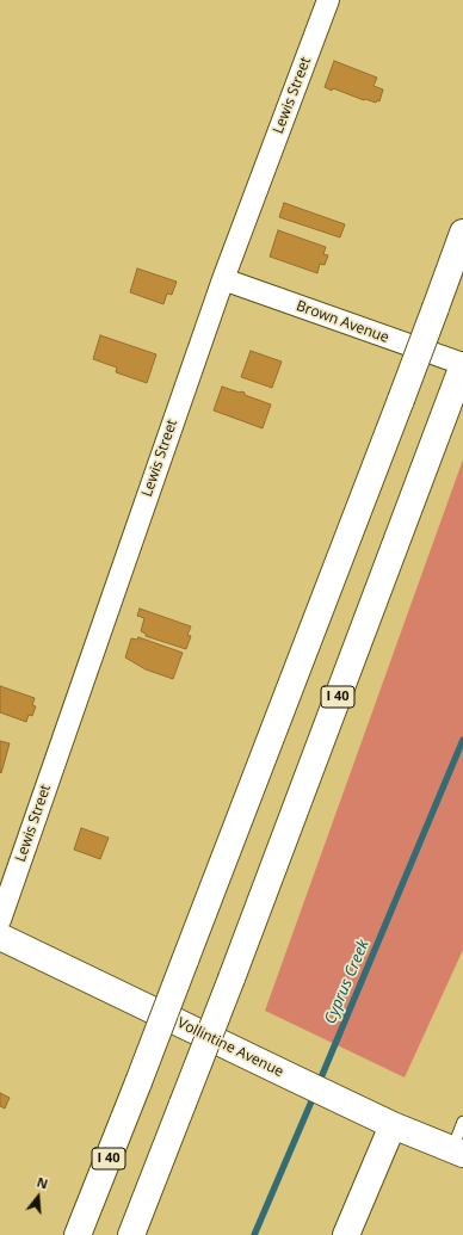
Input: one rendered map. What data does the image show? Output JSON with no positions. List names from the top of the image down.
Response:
{
  "streets": {
    "main road": ["I 40", "Vollintine Avenue"],
    "street": ["Lewis Street", "Brown Avenue"]
  },
  "crossings": [
    ["Lewis Street", "Brown Avenue"],
    ["Brown Avenue", "I 40"]
  ],
  "water": ["Cyprus Creek"],
  "north": "top"
}
